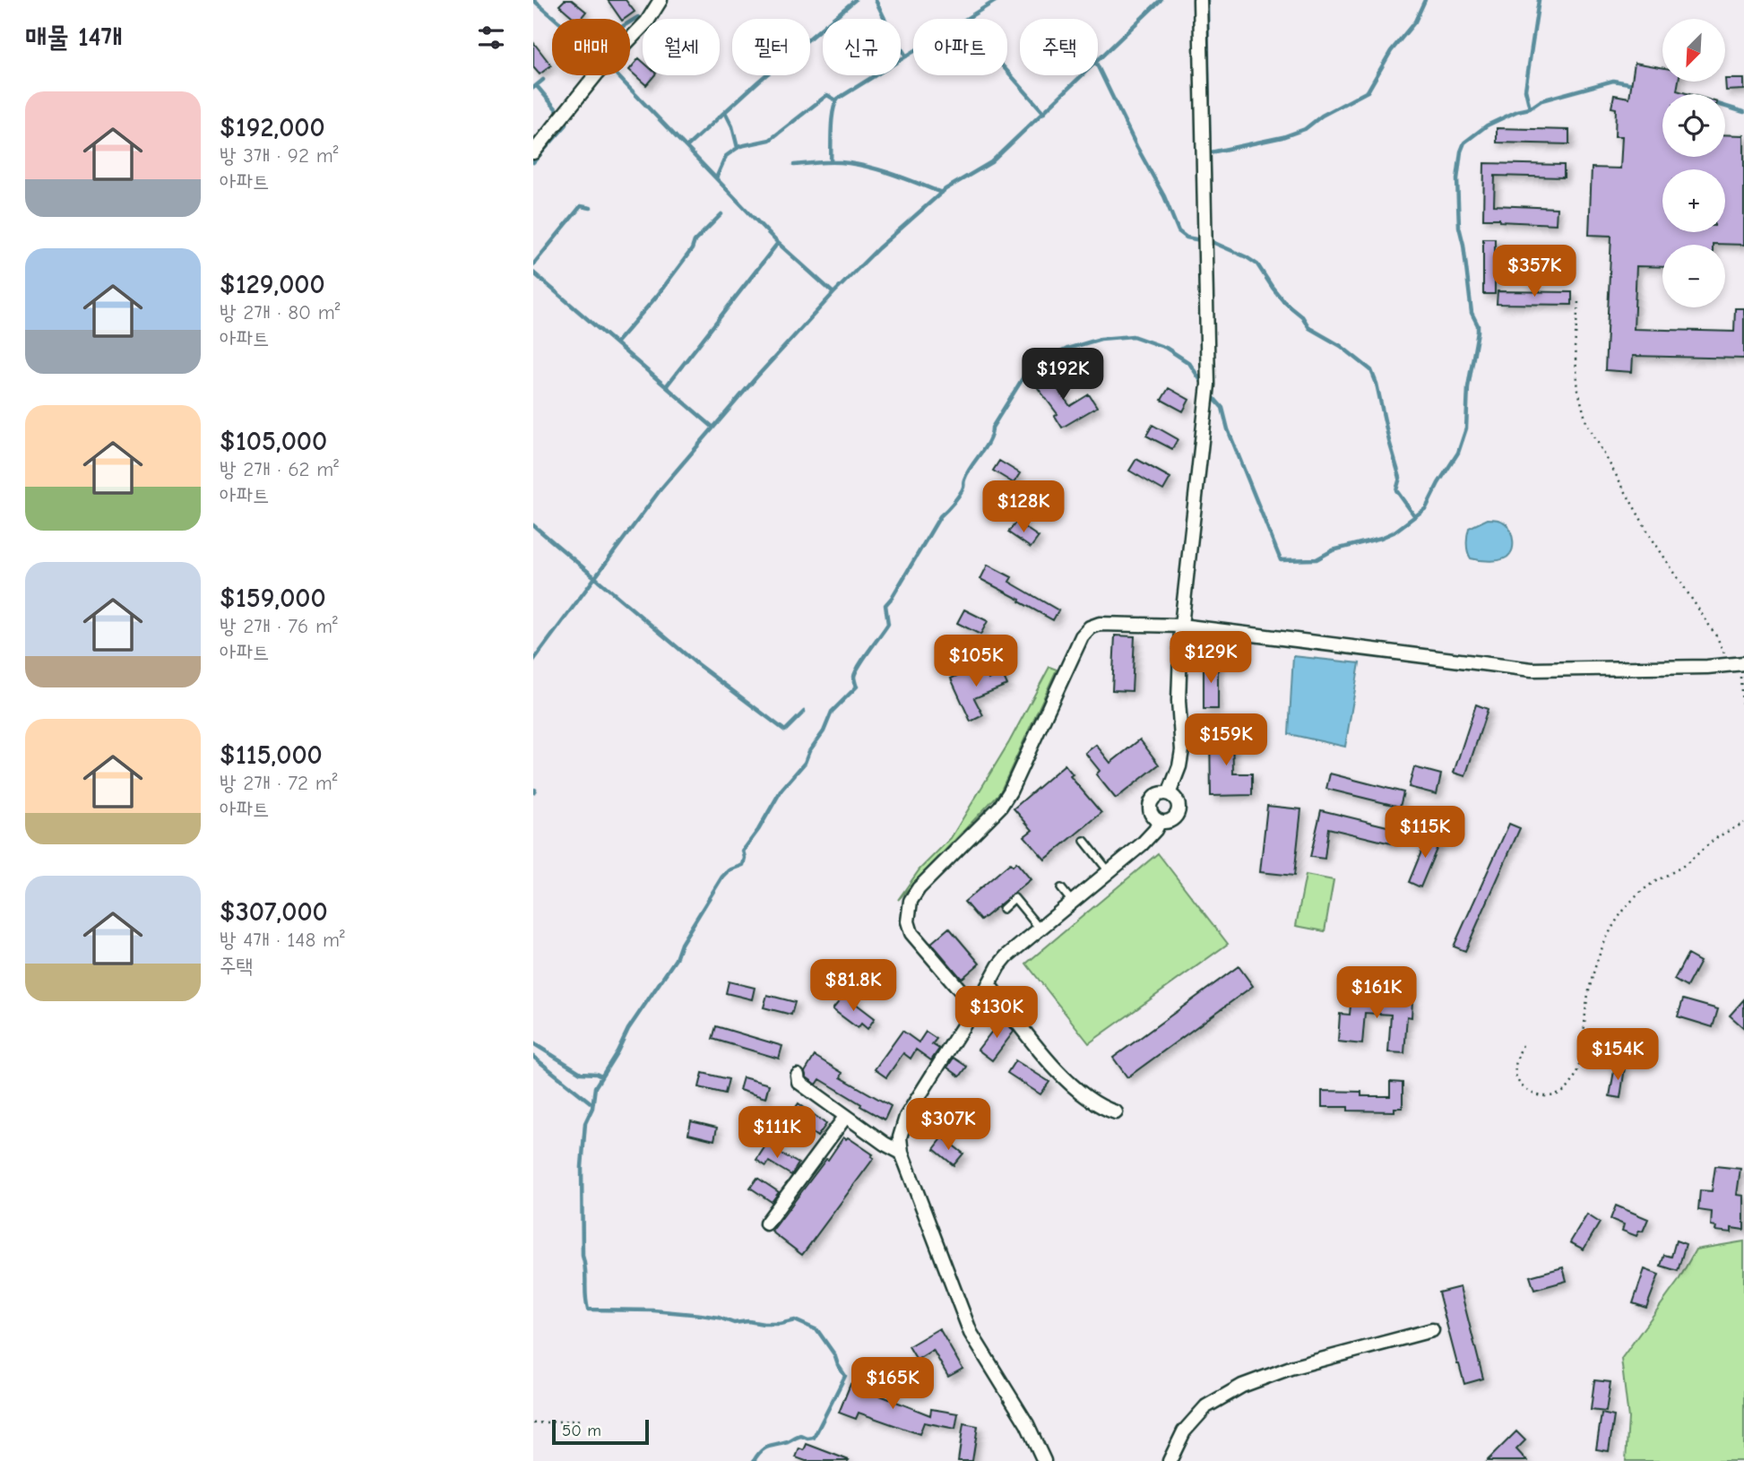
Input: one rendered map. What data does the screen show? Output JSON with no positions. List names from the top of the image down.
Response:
{
  "scale_bar": "50 m",
  "north": "bottom left",
  "page": {
    "heading": "매물 14개",
    "map_buttons": ["+", "−"],
    "chip": [
      "매매",
      "월세",
      "필터",
      "신규",
      "아파트",
      "주택"
    ],
    "list": [
      {
        "name": "$192,000",
        "note": "방 3개 · 92 m² · 아파트"
      },
      {
        "name": "$129,000",
        "note": "방 2개 · 80 m² · 아파트"
      },
      {
        "name": "$105,000",
        "note": "방 2개 · 62 m² · 아파트"
      },
      {
        "name": "$159,000",
        "note": "방 2개 · 76 m² · 아파트"
      },
      {
        "name": "$115,000",
        "note": "방 2개 · 72 m² · 아파트"
      },
      {
        "name": "$307,000",
        "note": "방 4개 · 148 m² · 주택"
      }
    ],
    "price": [
      "$357K",
      "$192K",
      "$128K",
      "$129K",
      "$105K",
      "$159K",
      "$115K",
      "$81.8K",
      "$161K",
      "$130K",
      "$154K",
      "$307K",
      "$111K",
      "$165K"
    ],
    "scale": "50 m"
  }
}
